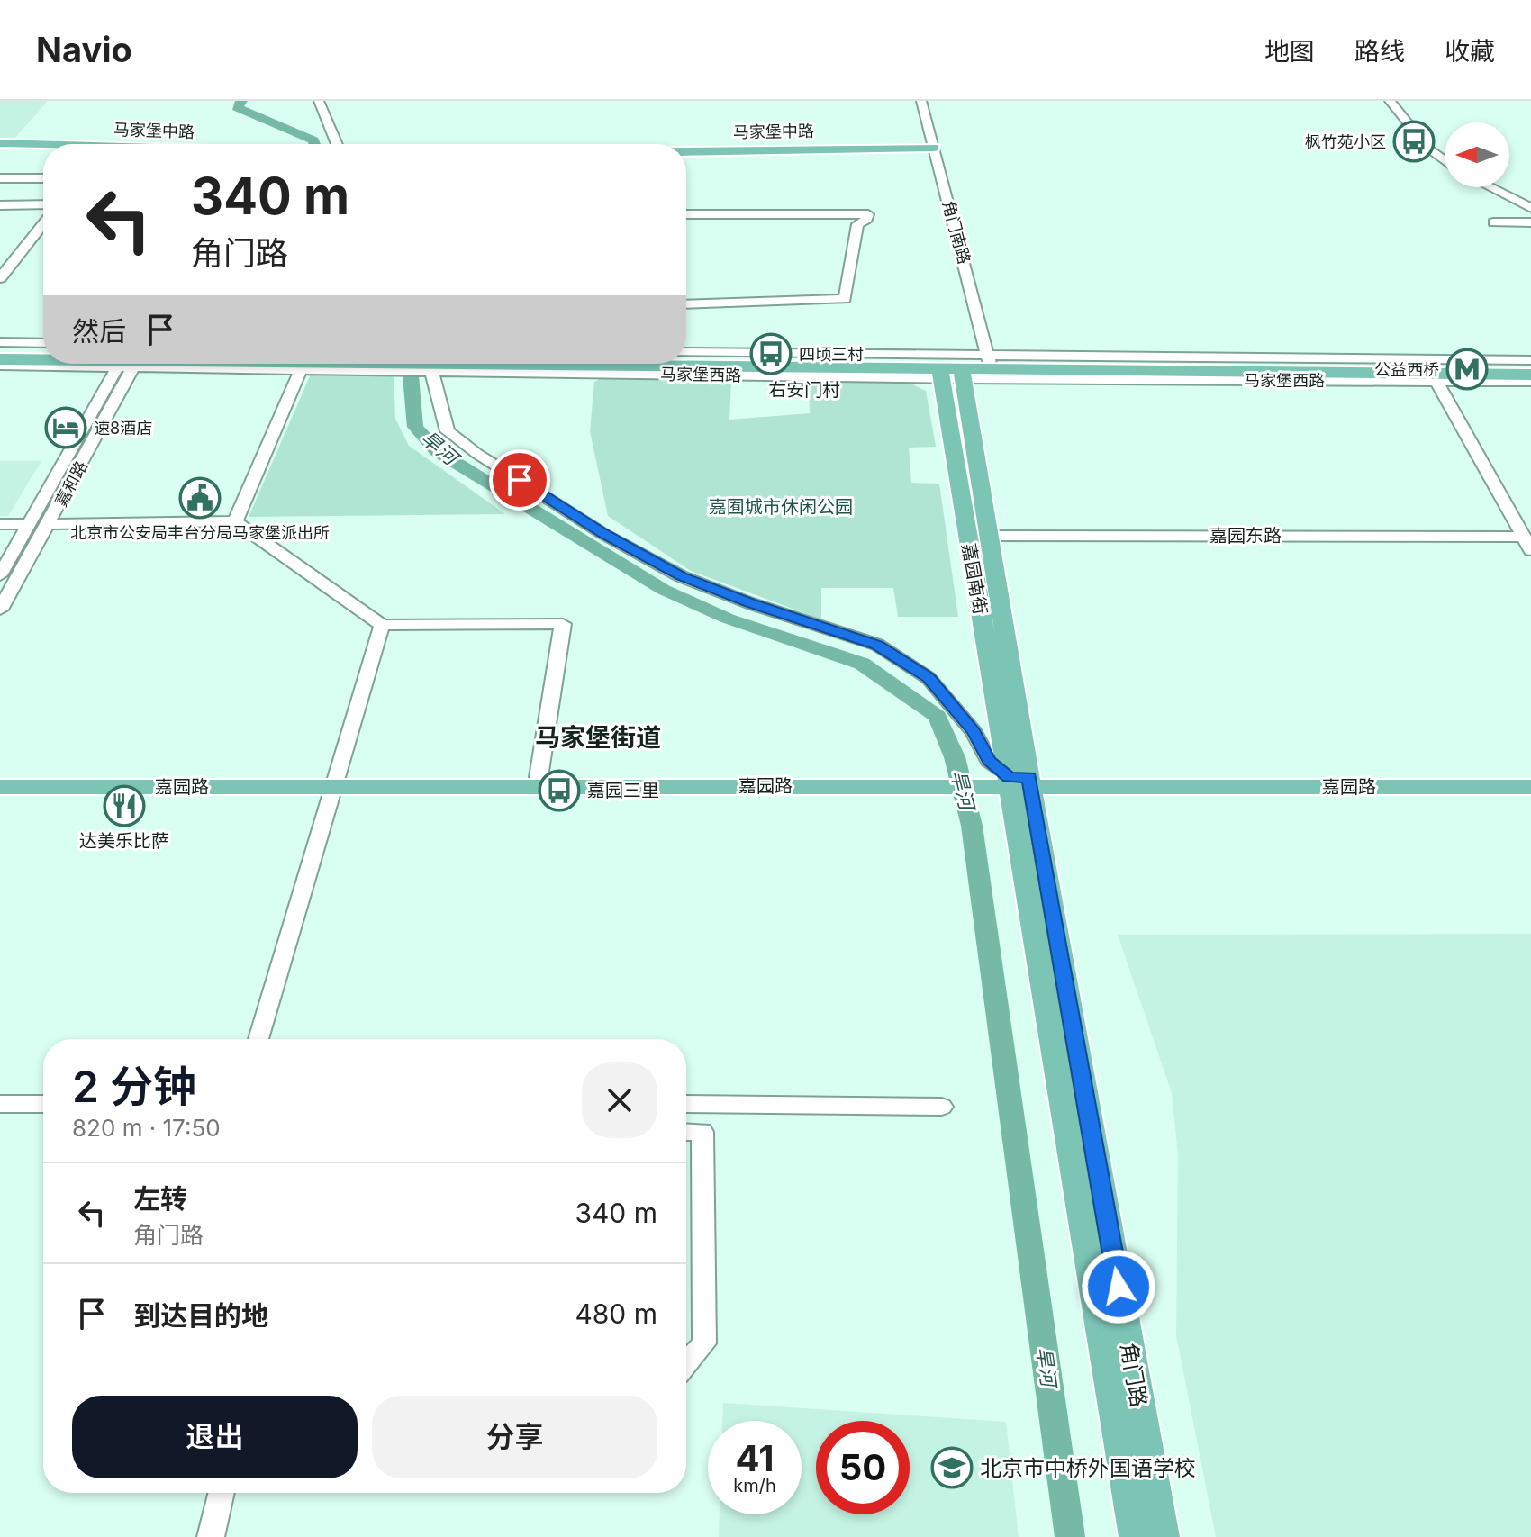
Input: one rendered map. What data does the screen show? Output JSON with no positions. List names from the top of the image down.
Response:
{
  "streets": {
    "main road": [
      "马家堡中路",
      "马家堡西路",
      "嘉园南街",
      "嘉园路",
      "角门路"
    ],
    "street": ["角门南路", "嘉和路", "嘉园东路"]
  },
  "crossings": [
    ["马家堡中路", "角门南路"],
    ["角门南路", "马家堡西路"],
    ["马家堡西路", "嘉园南街"],
    ["嘉园东路", "嘉园南街"],
    ["嘉园南街", "嘉园路"],
    ["嘉园南街", "角门路"],
    ["嘉园路", "角门路"]
  ],
  "districts": ["右安门村", "马家堡街道"],
  "water": ["旱河"],
  "parks": ["嘉囿城市休闲公园"],
  "places": {
    "bus stop": ["枫竹苑小区", "四顷三村", "嘉园三里"],
    "metro station": ["公益西桥"],
    "hotel": ["速8酒店"],
    "public building": ["北京市公安局丰台分局马家堡派出所"],
    "restaurant": ["达美乐比萨"],
    "school or university": ["北京市中桥外国语学校"]
  },
  "north": "left",
  "page": {
    "header": "Navio",
    "nav": ["地图", "路线", "收藏"],
    "turn": ["340 m", "角门路"],
    "then": "然后",
    "heading": ["2 分钟", "820 m · 17:50"],
    "list": [
      {
        "name": "左转",
        "note": "角门路",
        "value": "340 m"
      },
      {
        "name": "到达目的地",
        "value": "480 m"
      }
    ],
    "buttons": ["退出", "分享"],
    "speed": "41 km/h",
    "limit": "50"
  }
}
